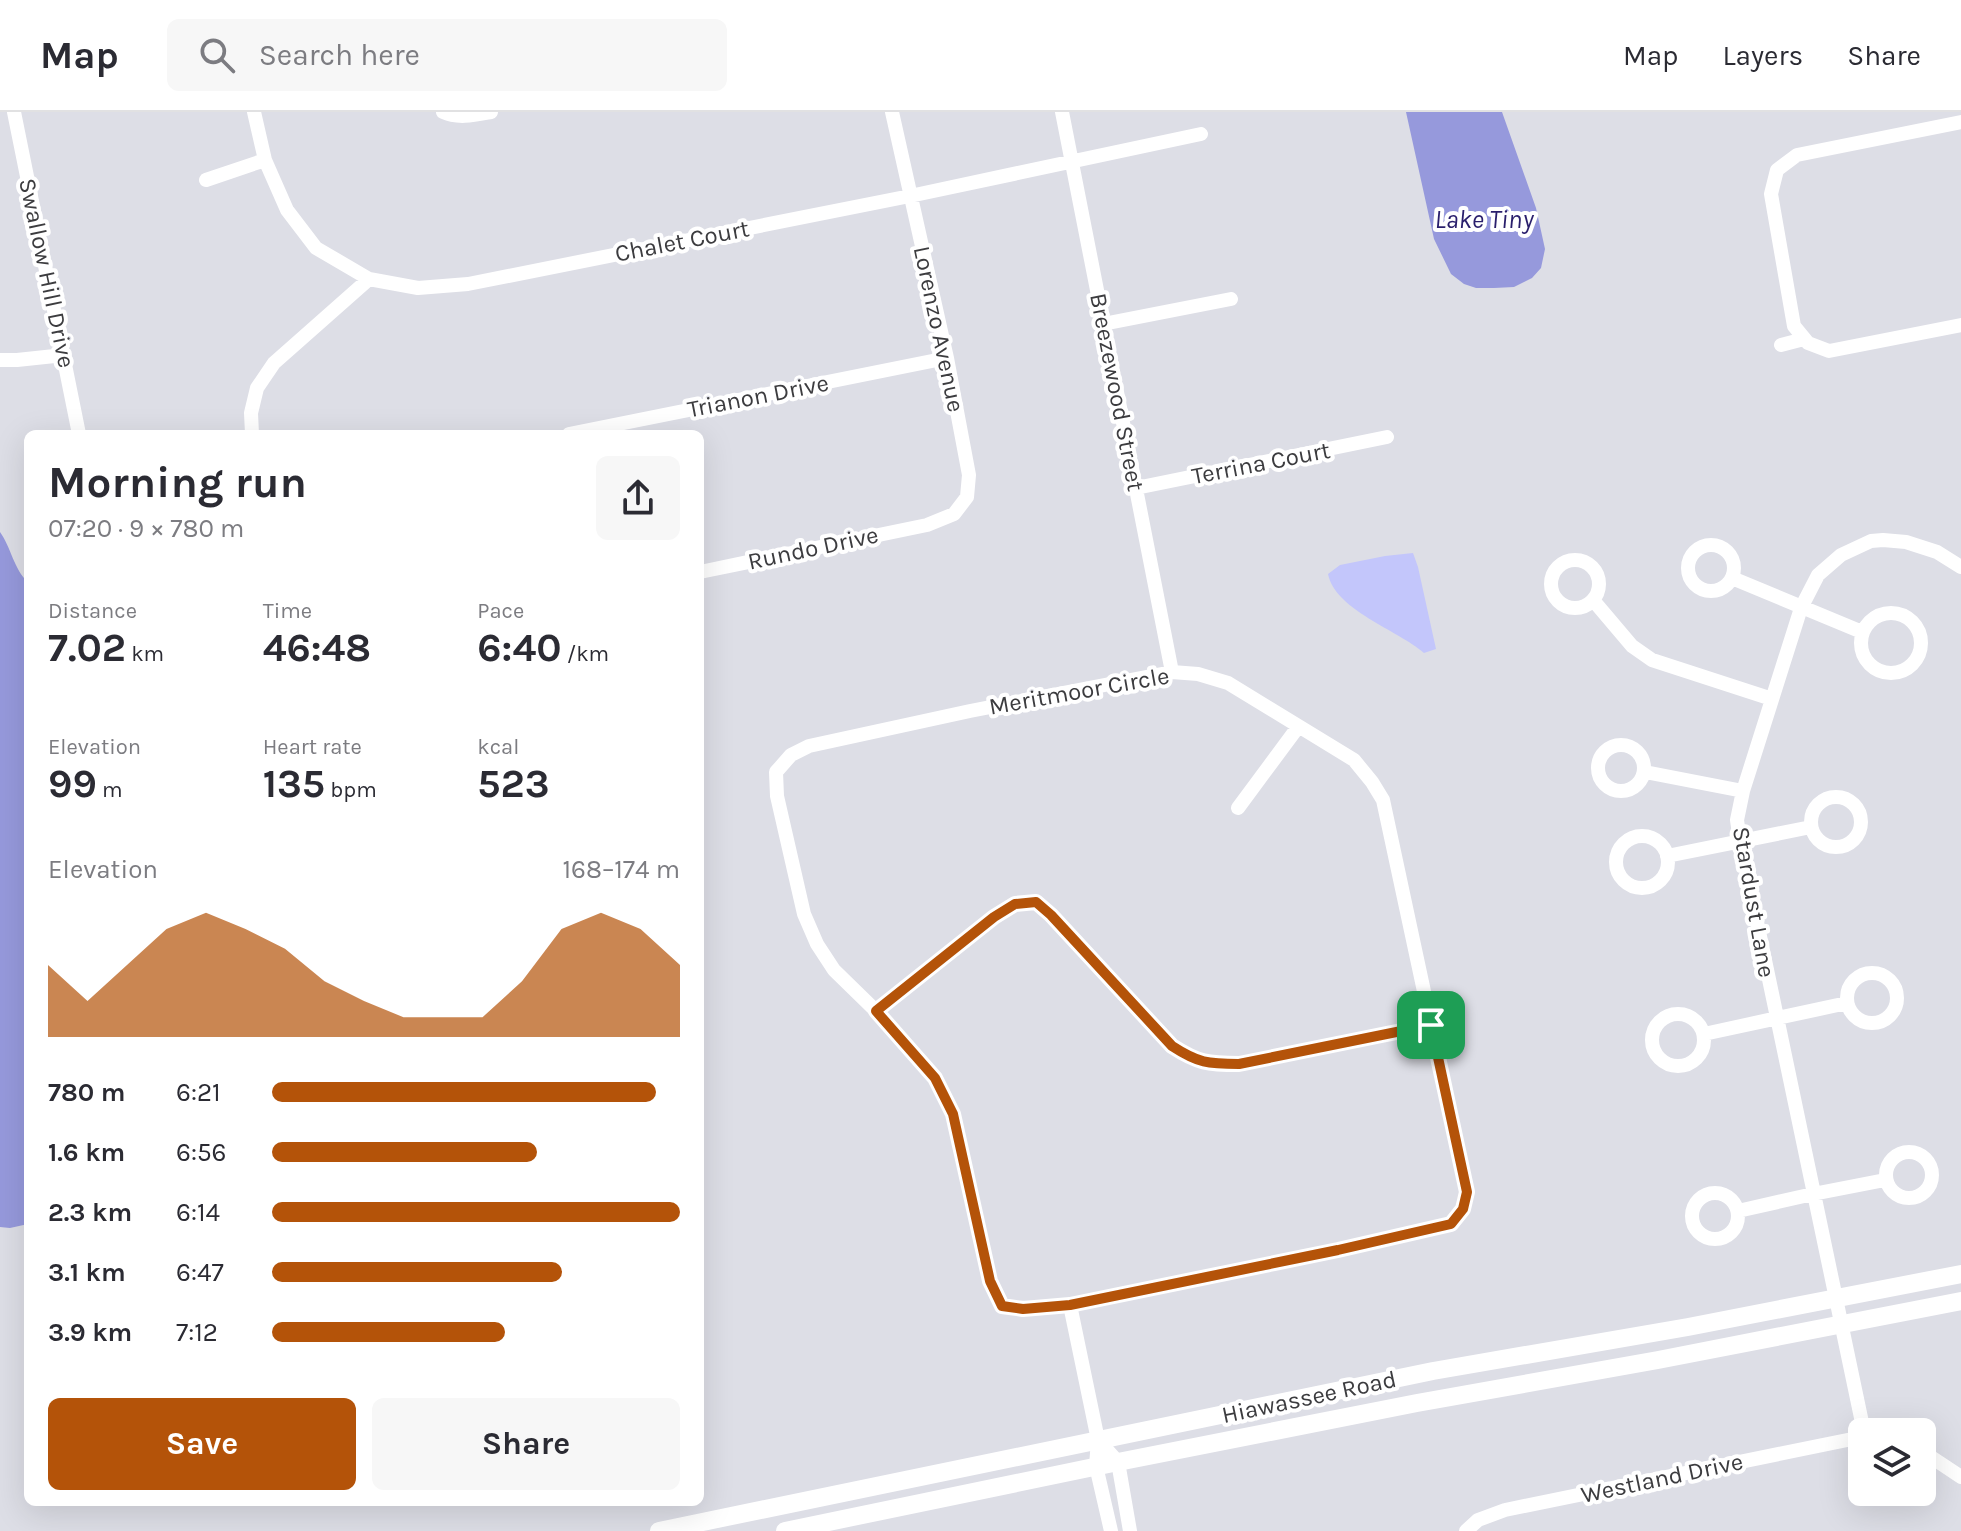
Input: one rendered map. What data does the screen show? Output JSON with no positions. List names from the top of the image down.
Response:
{
  "streets": {
    "street": [
      "Chalet Court",
      "Swallow Hill Drive",
      "Lorenzo Avenue",
      "Breezewood Street",
      "Trianon Drive",
      "Terrina Court",
      "Rundo Drive",
      "Meritmoor Circle",
      "Stardust Lane",
      "Hiawassee Road",
      "Westland Drive"
    ]
  },
  "crossings": [
    ["Chalet Court", "Lorenzo Avenue"],
    ["Chalet Court", "Breezewood Street"],
    ["Lorenzo Avenue", "Trianon Drive"],
    ["Lorenzo Avenue", "Rundo Drive"],
    ["Breezewood Street", "Terrina Court"],
    ["Breezewood Street", "Meritmoor Circle"],
    ["Stardust Lane", "Hiawassee Road"]
  ],
  "water": ["Lake Tiny"],
  "page": {
    "header": "Map",
    "search": "Search here",
    "nav": ["Map", "Layers", "Share"],
    "heading": ["Morning run", "07:20 · 9 × 780 m"],
    "stats": [
      ["Distance", "7.02 km"],
      ["Time", "46:48"],
      ["Pace", "6:40 /km"],
      ["Elevation", "99 m"],
      ["Heart rate", "135 bpm"],
      ["kcal", "523"]
    ],
    "chart": ["Elevation", "168–174 m"],
    "list": [
      {
        "name": "780 m",
        "note": "6:21"
      },
      {
        "name": "1.6 km",
        "note": "6:56"
      },
      {
        "name": "2.3 km",
        "note": "6:14"
      },
      {
        "name": "3.1 km",
        "note": "6:47"
      },
      {
        "name": "3.9 km",
        "note": "7:12"
      }
    ],
    "buttons": ["Save", "Share"]
  }
}
